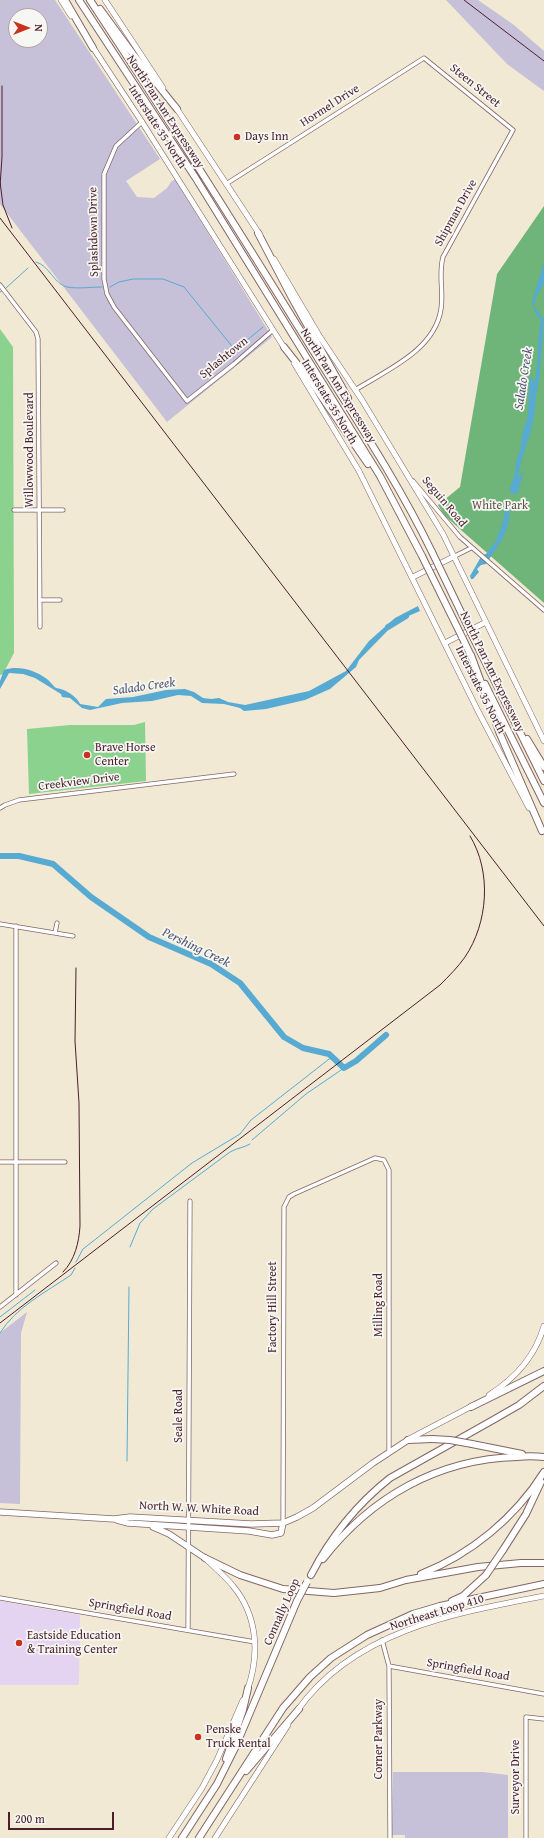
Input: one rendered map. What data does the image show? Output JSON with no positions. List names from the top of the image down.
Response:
{
  "streets": {
    "highway": ["North Pan Am Expressway", "Connally Loop"],
    "main road": ["Interstate 35 North", "North W. W. White Road", "Northeast Loop 410"],
    "street": [
      "Steen Street",
      "Hormel Drive",
      "Shipman Drive",
      "Splashdown Drive",
      "Splashtown",
      "Willowwood Boulevard",
      "Seguin Road",
      "Creekview Drive",
      "Milling Road",
      "Factory Hill Street",
      "Seale Road",
      "Springfield Road",
      "Corner Parkway",
      "Surveyor Drive"
    ]
  },
  "crossings": [
    ["Steen Street", "Hormel Drive"],
    ["Steen Street", "Shipman Drive"],
    ["Interstate 35 North", "Splashdown Drive"],
    ["Interstate 35 North", "Splashtown"],
    ["Splashdown Drive", "Splashtown"],
    ["Milling Road", "Factory Hill Street"],
    ["Milling Road", "North W. W. White Road"],
    ["Factory Hill Street", "North W. W. White Road"],
    ["Seale Road", "North W. W. White Road"],
    ["Seale Road", "Springfield Road"],
    ["Springfield Road", "Corner Parkway"],
    ["Northeast Loop 410", "Corner Parkway"]
  ],
  "water": ["Salado Creek", "Pershing Creek"],
  "parks": ["White Park"],
  "places": [
    "Days Inn",
    "Brave Horse Center",
    "Eastside Education & Training Center",
    "Penske Truck Rental"
  ],
  "scale_bar": "200 m",
  "north": "right"
}
